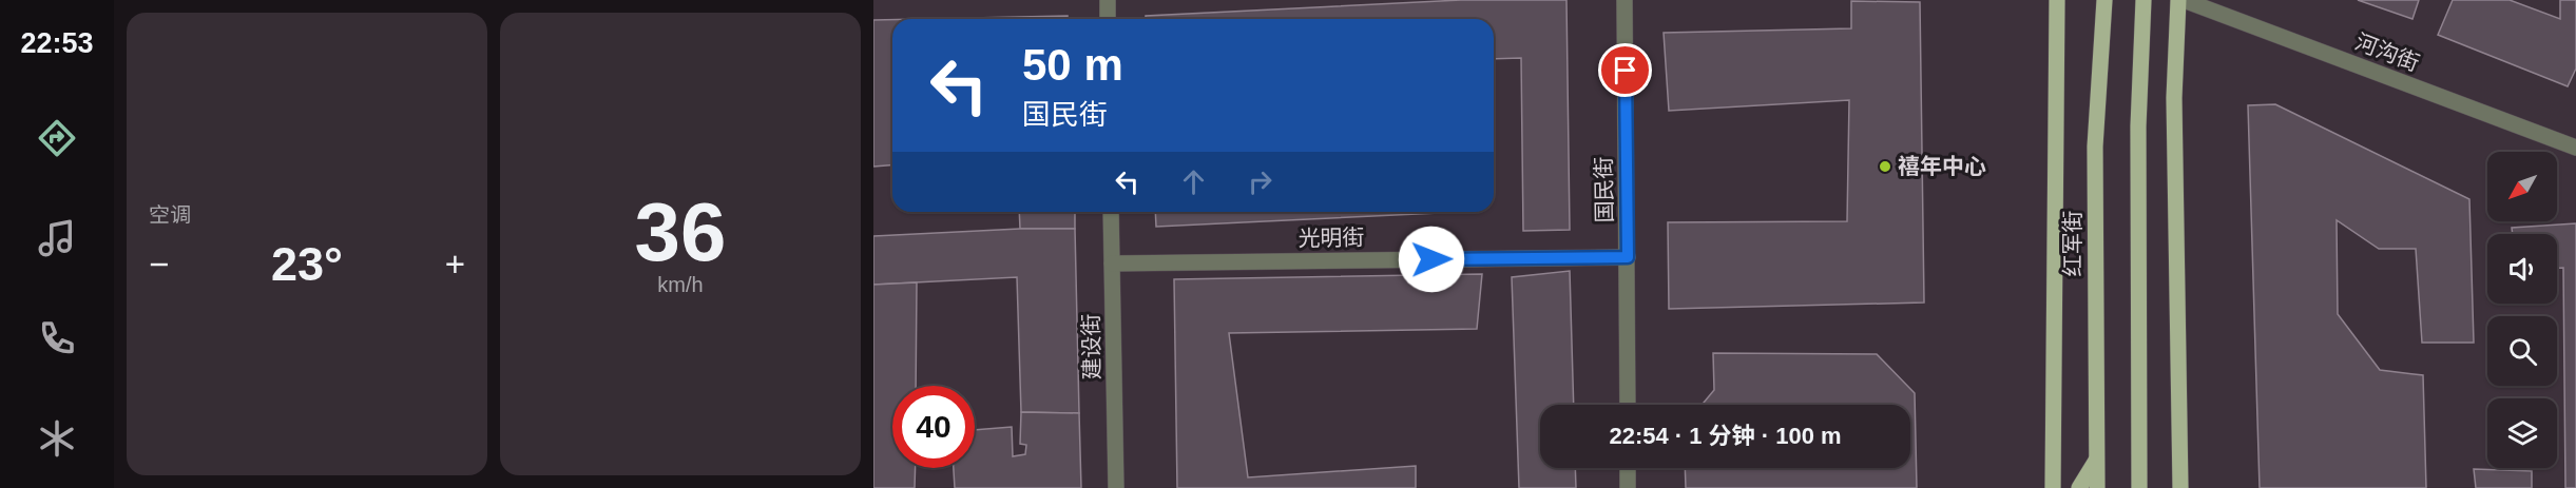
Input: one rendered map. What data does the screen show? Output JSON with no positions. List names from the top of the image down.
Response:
{
  "streets": {
    "main road": ["红军街"],
    "street": [
      "河沟街",
      "国民街",
      "光明街",
      "建设街"
    ]
  },
  "crossings": [
    ["国民街", "光明街"],
    ["光明街", "建设街"]
  ],
  "places": ["禧年中心"],
  "north": "bottom left",
  "page": {
    "tabs": "22:53",
    "tile": [
      "空调",
      ["36", "km/h"]
    ],
    "turn": ["50 m", "国民街"],
    "heat": ["−", "23°", "+"],
    "limit": "40",
    "trip": "22:54 · 1 分钟 · 100 m"
  }
}
